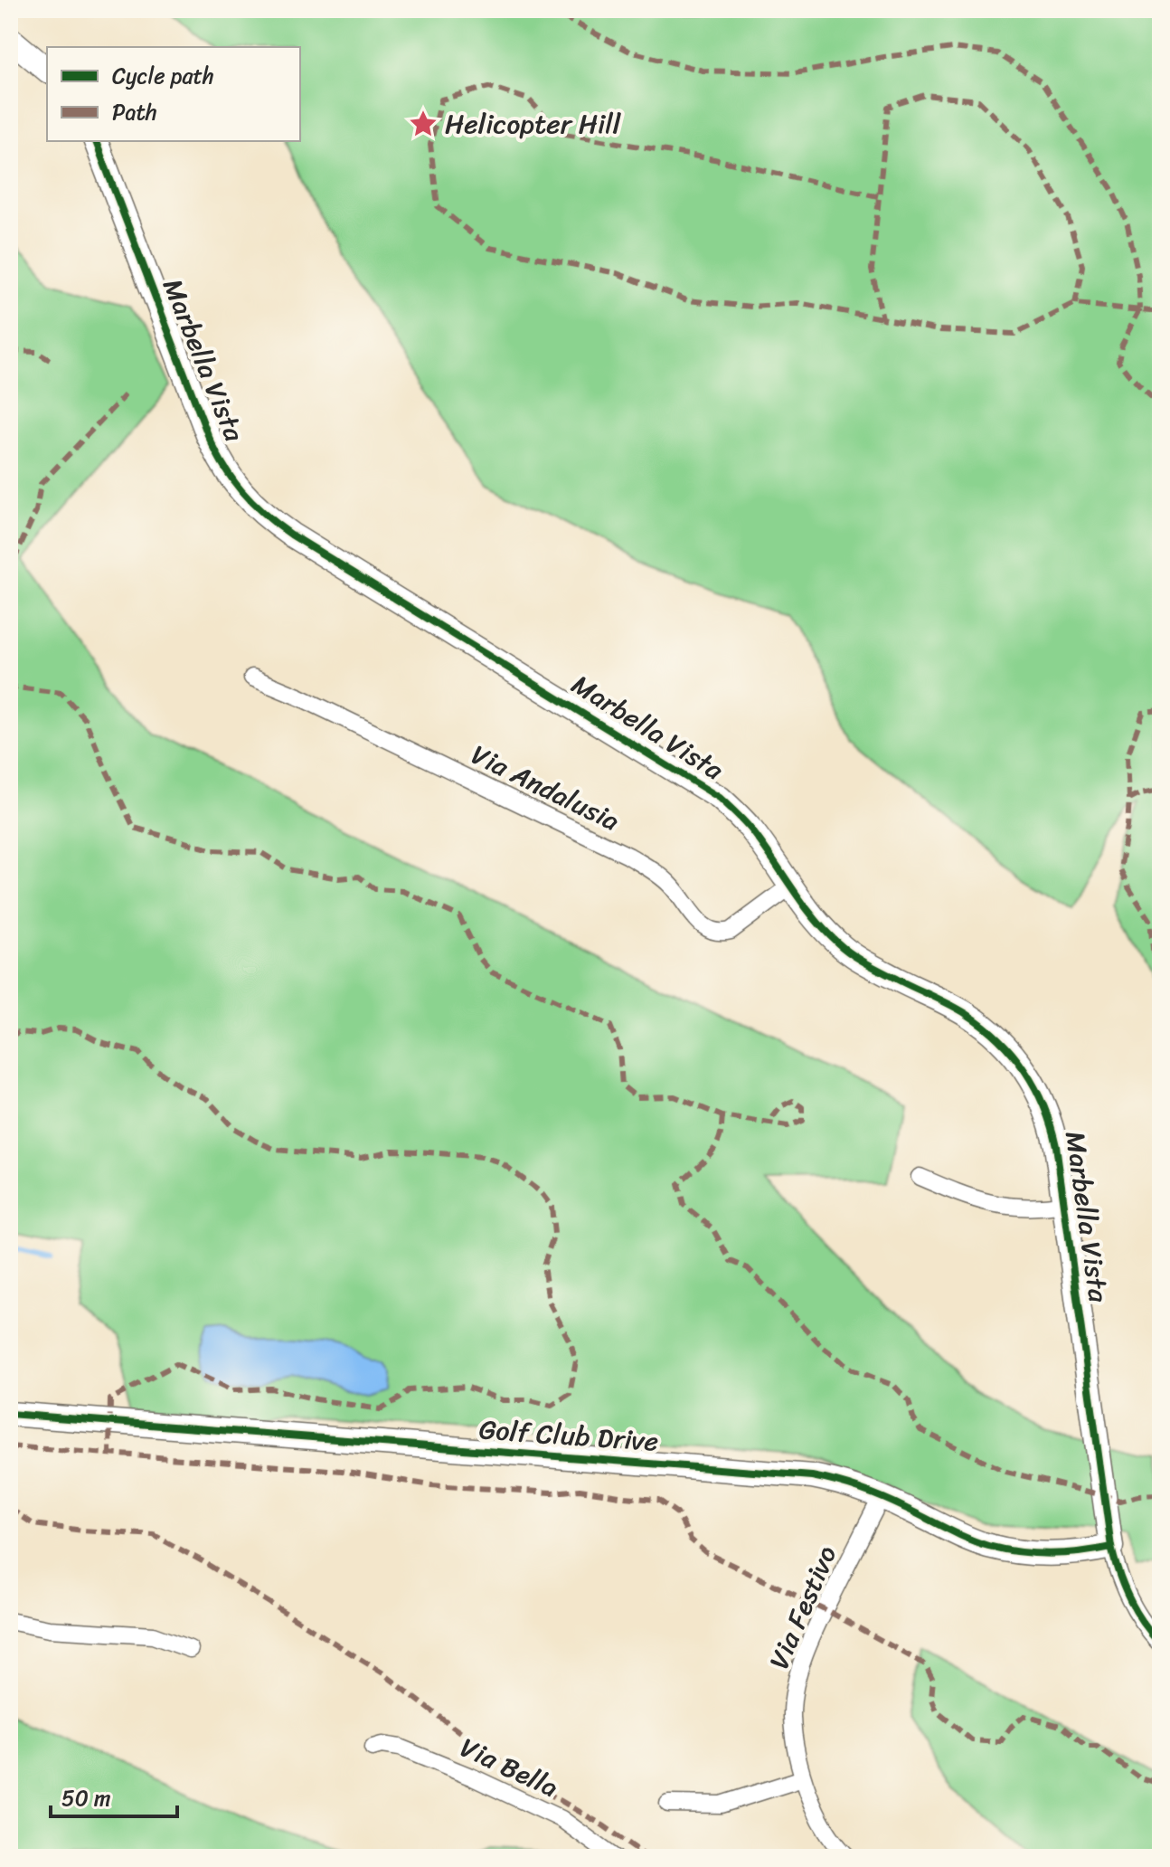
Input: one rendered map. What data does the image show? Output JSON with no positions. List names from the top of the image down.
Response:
{
  "streets": {
    "street": [
      "Marbella Vista",
      "Via Andalusia",
      "Golf Club Drive",
      "Via Festivo",
      "Via Bella"
    ]
  },
  "crossings": [
    ["Marbella Vista", "Via Andalusia"],
    ["Marbella Vista", "Golf Club Drive"],
    ["Golf Club Drive", "Via Festivo"]
  ],
  "places": {
    "place": ["Helicopter Hill"]
  },
  "legend": ["Cycle path", "Path"],
  "scale_bar": "50 m"
}
